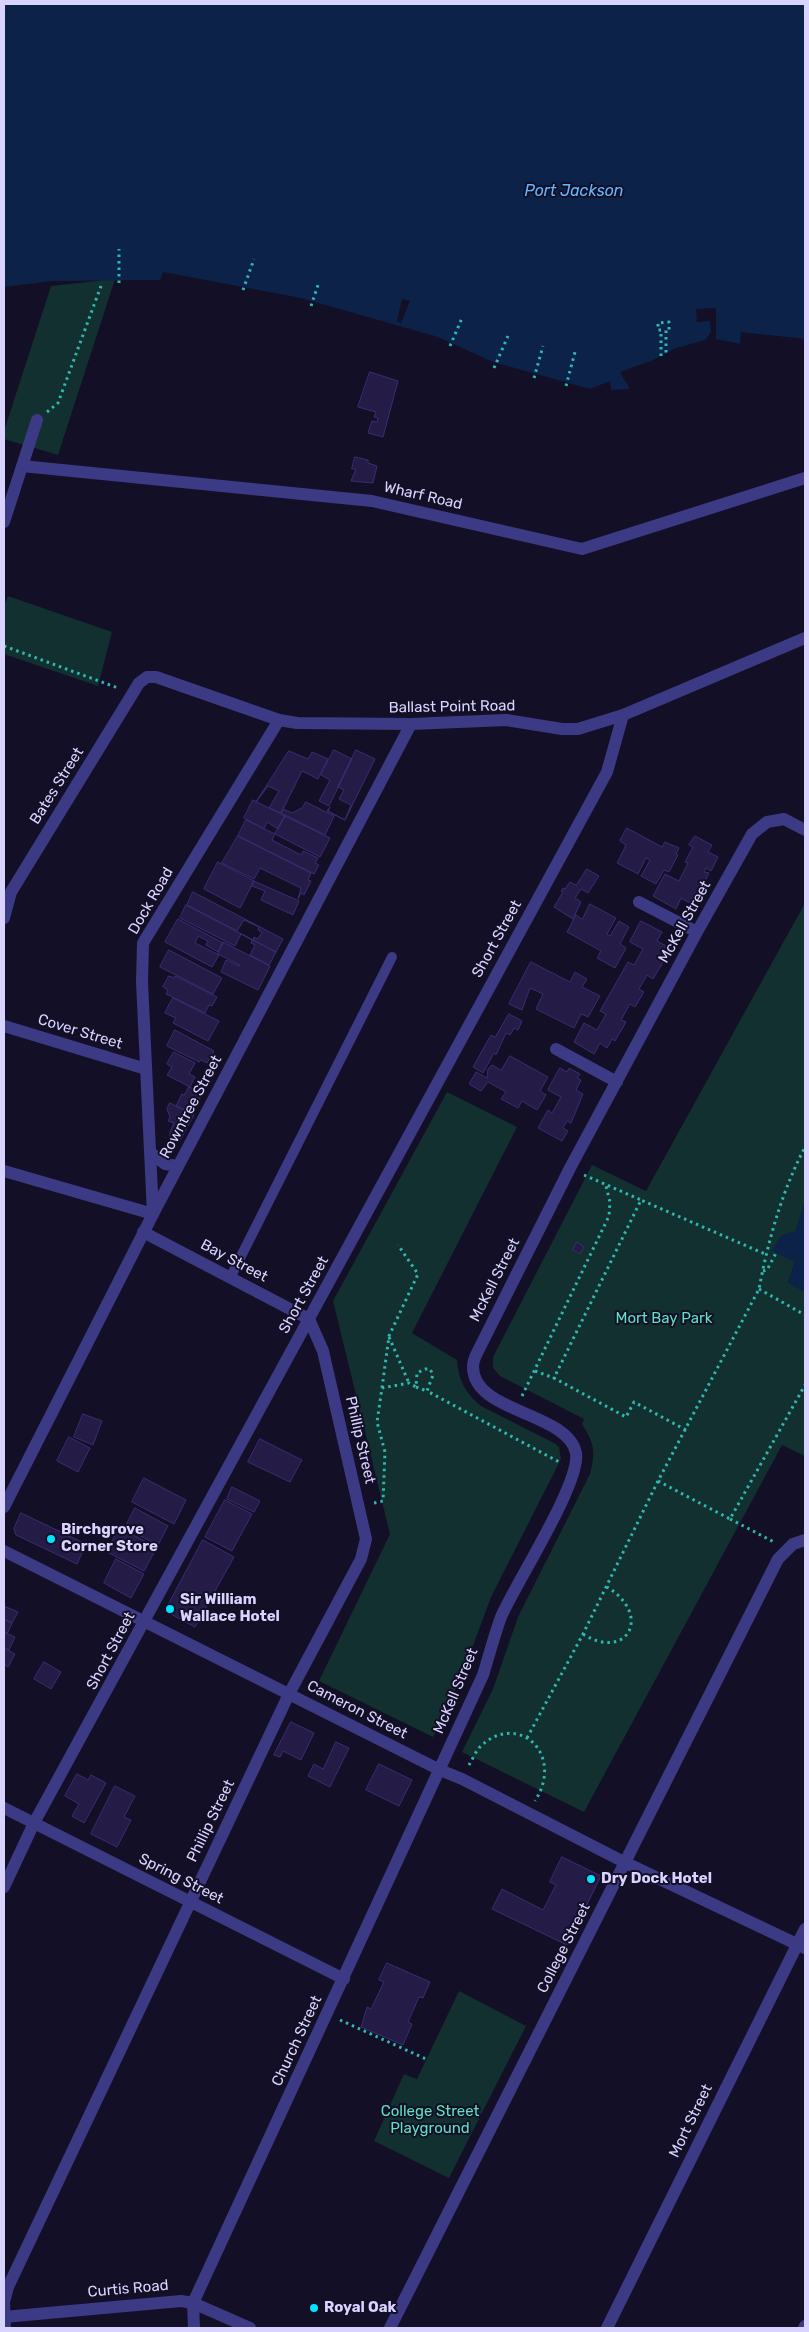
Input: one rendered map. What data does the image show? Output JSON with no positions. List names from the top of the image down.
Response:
{
  "streets": {
    "street": [
      "Wharf Road",
      "Ballast Point Road",
      "Bates Street",
      "Dock Road",
      "McKell Street",
      "Short Street",
      "Cover Street",
      "Rowntree Street",
      "Bay Street",
      "Phillip Street",
      "Cameron Street",
      "Spring Street",
      "College Street",
      "Church Street",
      "Mort Street",
      "Curtis Road"
    ]
  },
  "crossings": [
    ["Ballast Point Road", "Bates Street"],
    ["Ballast Point Road", "Dock Road"],
    ["Ballast Point Road", "Short Street"],
    ["Ballast Point Road", "Rowntree Street"],
    ["Dock Road", "Cover Street"],
    ["Dock Road", "Rowntree Street"],
    ["McKell Street", "Cameron Street"],
    ["McKell Street", "Church Street"],
    ["Short Street", "Bay Street"],
    ["Short Street", "Phillip Street"],
    ["Short Street", "Cameron Street"],
    ["Short Street", "Spring Street"],
    ["Rowntree Street", "Bay Street"],
    ["Bay Street", "Phillip Street"],
    ["Phillip Street", "Cameron Street"],
    ["Phillip Street", "Spring Street"],
    ["Phillip Street", "Curtis Road"],
    ["Cameron Street", "College Street"],
    ["Cameron Street", "Church Street"],
    ["Cameron Street", "Mort Street"],
    ["Spring Street", "Church Street"],
    ["Church Street", "Curtis Road"]
  ],
  "water": ["Port Jackson"],
  "parks": ["Mort Bay Park", "College Street Playground"],
  "places": [
    "Birchgrove Corner Store",
    "Sir William Wallace Hotel",
    "Dry Dock Hotel",
    "Royal Oak"
  ]
}
